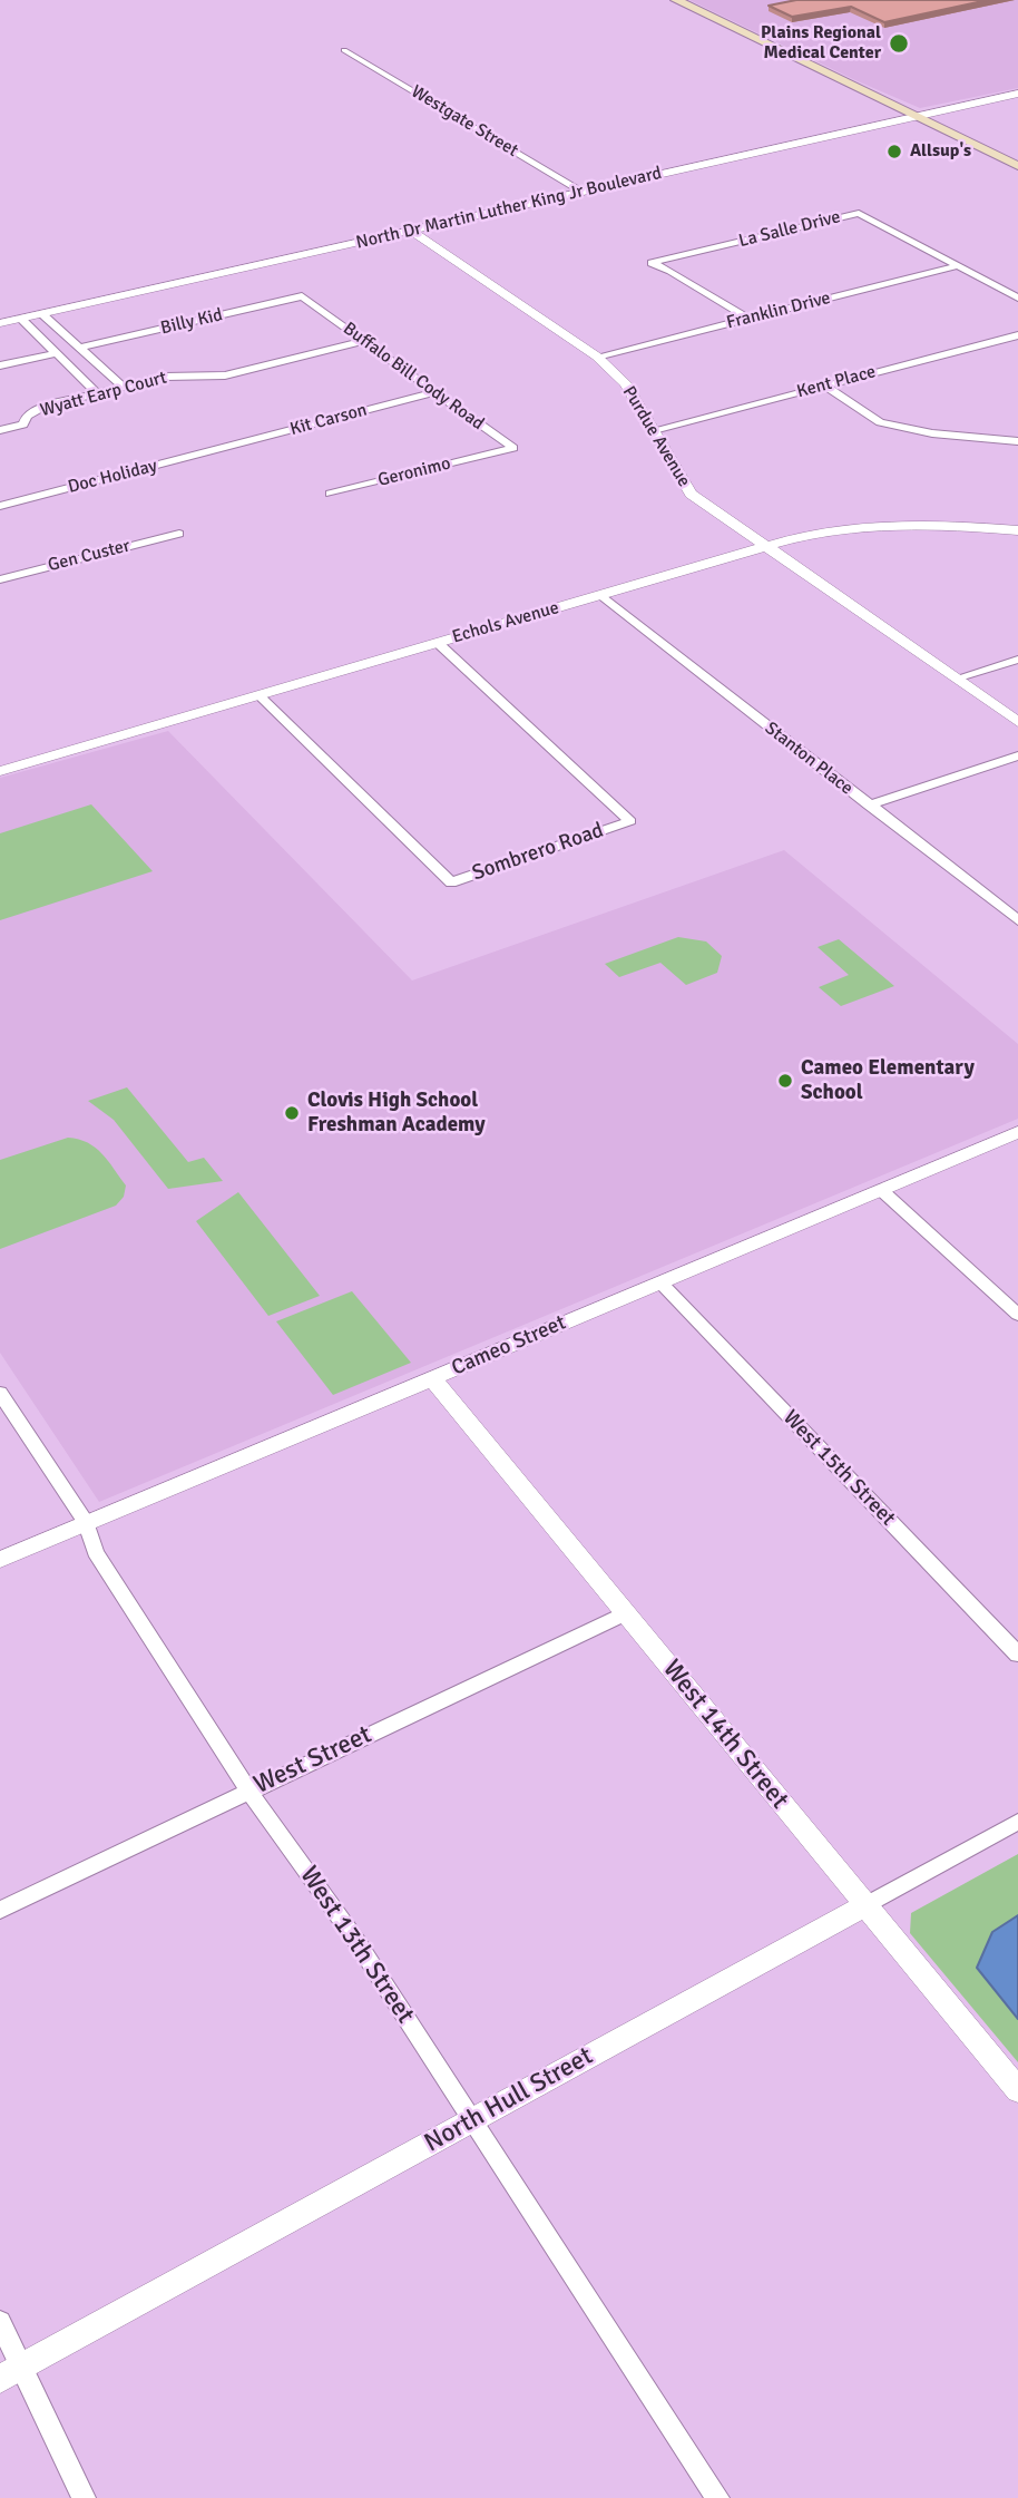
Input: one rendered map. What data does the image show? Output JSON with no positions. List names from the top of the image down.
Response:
{
  "streets": {
    "street": [
      "Westgate Street",
      "North Dr Martin Luther King Jr Boulevard",
      "La Salle Drive",
      "Franklin Drive",
      "Billy Kid",
      "Buffalo Bill Cody Road",
      "Kent Place",
      "Wyatt Earp Court",
      "Kit Carson",
      "Purdue Avenue",
      "Geronimo",
      "Doc Holiday",
      "Gen Custer",
      "Echols Avenue",
      "Stanton Place",
      "Sombrero Road",
      "Cameo Street",
      "West 15th Street",
      "West 14th Street",
      "West Street",
      "West 13th Street",
      "North Hull Street"
    ]
  },
  "crossings": [
    ["Westgate Street", "North Dr Martin Luther King Jr Boulevard"],
    ["North Dr Martin Luther King Jr Boulevard", "Purdue Avenue"],
    ["La Salle Drive", "Franklin Drive"],
    ["Franklin Drive", "Purdue Avenue"],
    ["Billy Kid", "Buffalo Bill Cody Road"],
    ["Buffalo Bill Cody Road", "Wyatt Earp Court"],
    ["Buffalo Bill Cody Road", "Kit Carson"],
    ["Buffalo Bill Cody Road", "Geronimo"],
    ["Kent Place", "Purdue Avenue"],
    ["Kit Carson", "Doc Holiday"],
    ["Purdue Avenue", "Echols Avenue"],
    ["Echols Avenue", "Stanton Place"],
    ["Echols Avenue", "Sombrero Road"],
    ["Cameo Street", "West 15th Street"],
    ["Cameo Street", "West 14th Street"],
    ["Cameo Street", "West 13th Street"],
    ["West 14th Street", "West Street"],
    ["West 14th Street", "North Hull Street"],
    ["West Street", "West 13th Street"],
    ["West 13th Street", "North Hull Street"]
  ],
  "places": [
    "Plains Regional Medical Center",
    "Allsup's",
    "Cameo Elementary School",
    "Clovis High School Freshman Academy"
  ]
}
